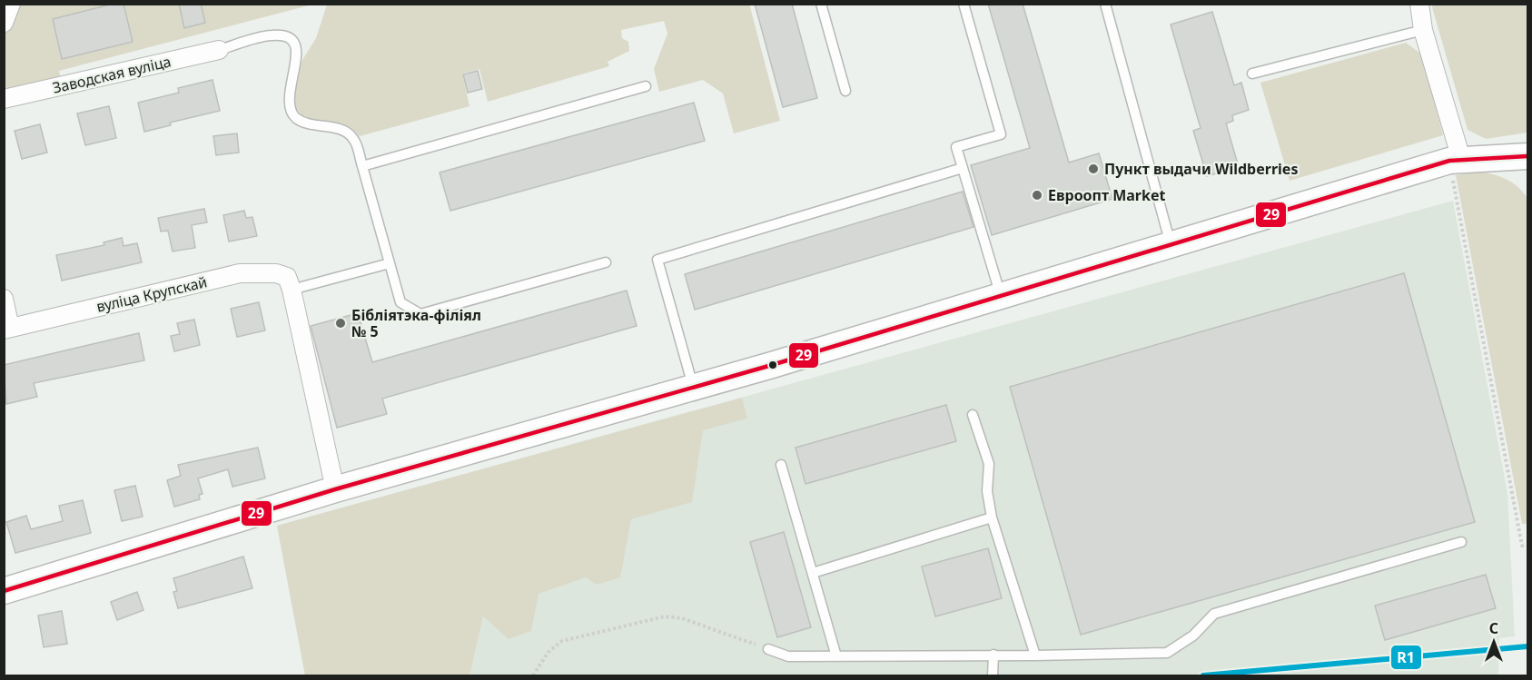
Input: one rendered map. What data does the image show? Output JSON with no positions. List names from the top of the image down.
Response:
{
  "streets": {
    "street": ["Заводская вуліца", "вуліца Крупскай"]
  },
  "places": ["Пункт выдачи Wildberries", "Евроопт Market", "Бібліятэка-філіял № 5"],
  "lines": ["transit line 29", "transit line R1"],
  "north": "top"
}
